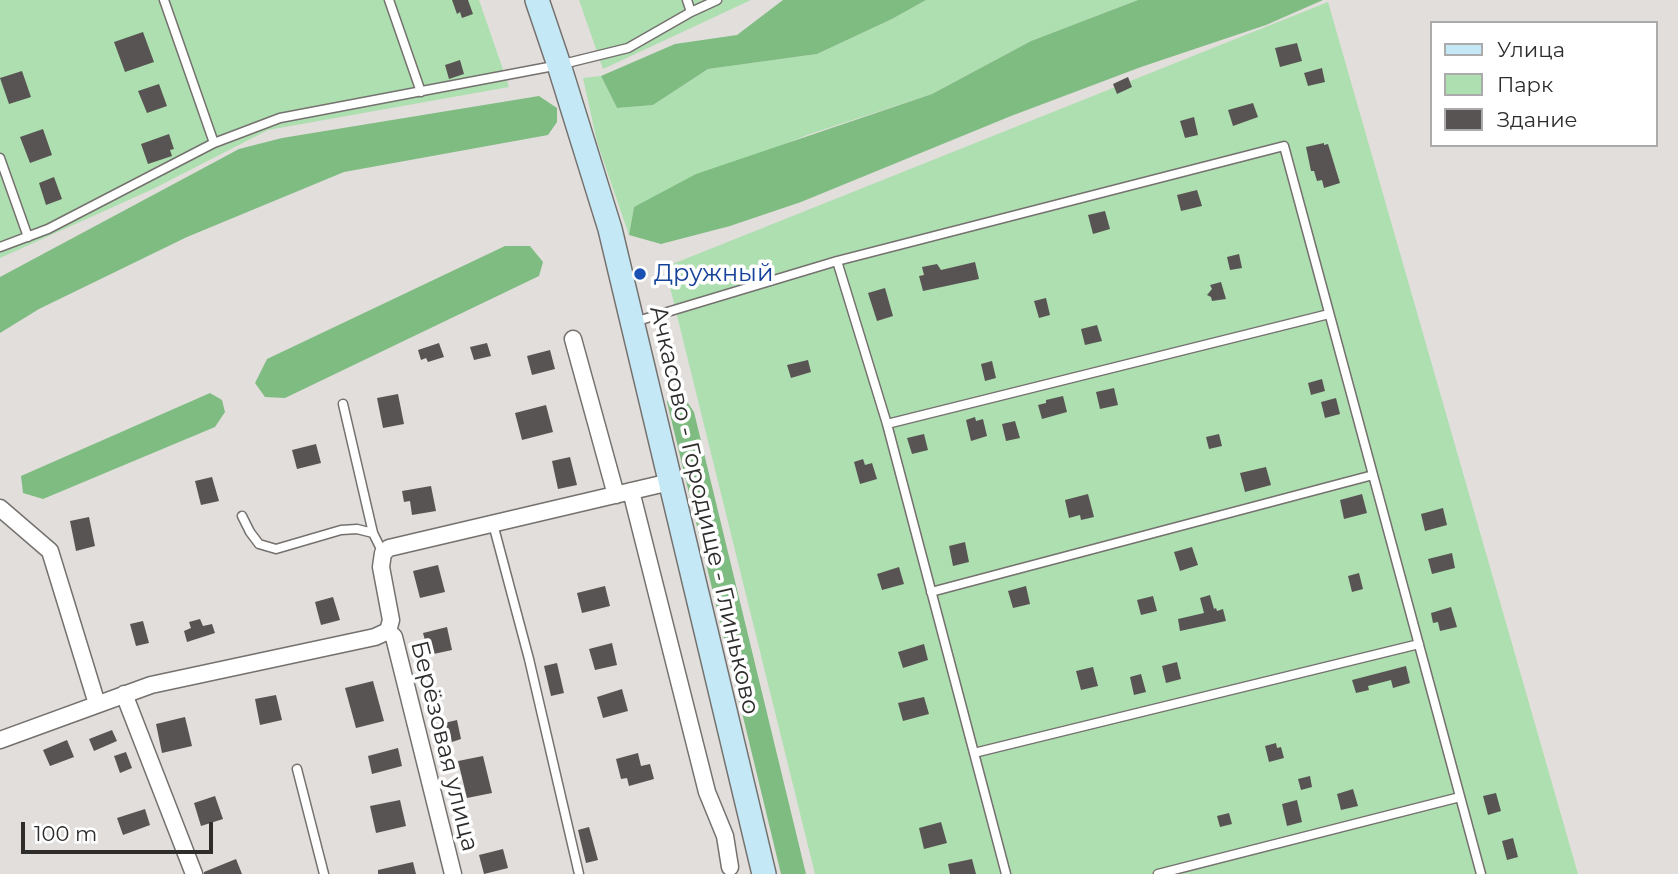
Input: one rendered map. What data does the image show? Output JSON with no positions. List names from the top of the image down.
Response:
{
  "streets": {
    "street": ["Ачкасово - Городище - Глиньково", "Берёзовая улица"]
  },
  "places": ["Дружный"],
  "legend": ["Улица", "Парк", "Здание"],
  "scale_bar": "100 m"
}
